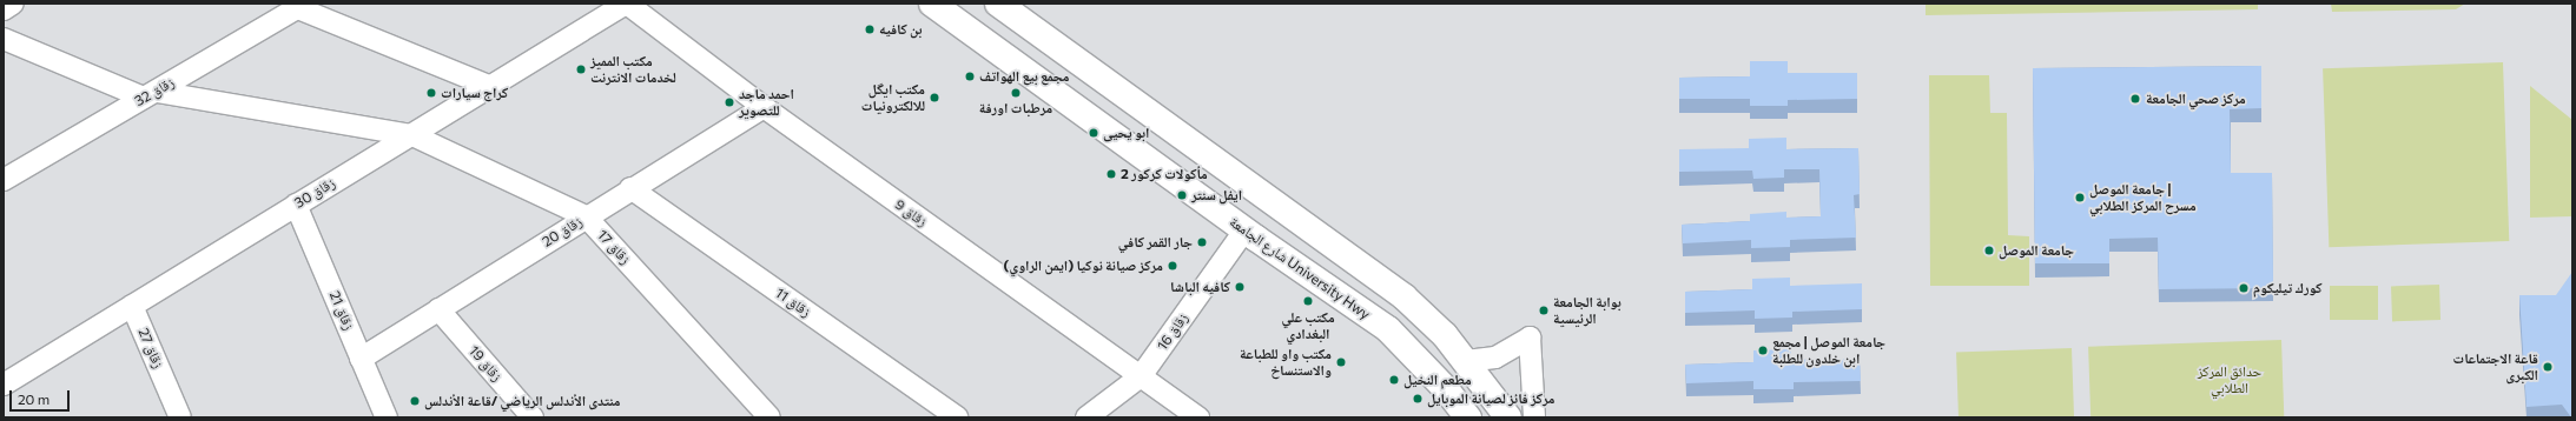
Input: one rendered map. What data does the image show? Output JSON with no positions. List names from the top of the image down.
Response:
{
  "streets": {
    "main road": ["شارع الجامعة University Hwy"],
    "street": [
      "زقاق 32",
      "زقاق 30",
      "زقاق 9",
      "زقاق 20",
      "زقاق 17",
      "زقاق 11",
      "زقاق 21",
      "زقاق 16",
      "زقاق 27",
      "زقاق 19"
    ]
  },
  "crossings": [
    ["زقاق 32", "زقاق 17"],
    ["زقاق 30", "زقاق 9"],
    ["زقاق 30", "زقاق 17"],
    ["زقاق 30", "زقاق 21"],
    ["زقاق 30", "زقاق 27"],
    ["زقاق 9", "زقاق 20"],
    ["زقاق 9", "زقاق 16"],
    ["زقاق 20", "زقاق 17"],
    ["زقاق 20", "زقاق 11"],
    ["زقاق 20", "زقاق 21"],
    ["زقاق 20", "زقاق 19"],
    ["شارع الجامعة University Hwy", "زقاق 16"]
  ],
  "parks": ["حدائق المركز الطلابي"],
  "places": [
    "بن كافيه",
    "مكتب المميز لخدمات الانترنت",
    "مجمع بيع الهواتف",
    "كراج سيارات",
    "مرطبات اورفة",
    "مكتب ايگل للالكترونيات",
    "مركز صحي الجامعة",
    "احمد ماجد للتصوير",
    "ابو يحيى",
    "مأكولات كركور 2",
    "ايفل سنتر",
    "جامعة الموصل | مسرح المركز الطلابي",
    "جار القمر كافي",
    "جامعة الموصل",
    "مركز صيانة نوكيا (ايمن الراوي)",
    "كافيه الباشا",
    "كورك تيليكوم",
    "مكتب علي البغدادي",
    "بوابة الجامعة الرئيسية",
    "جامعة الموصل | مجمع ابن خلدون للطلبة",
    "مكتب واو للطباعة والاستنساخ",
    "قاعة الاجتماعات الكبرى",
    "مطعم النخيل",
    "مركز فائز لصيانة الموبايل",
    "منتدى الأندلس الرياضي /قاعة الأندلس"
  ],
  "scale_bar": "20 m"
}
